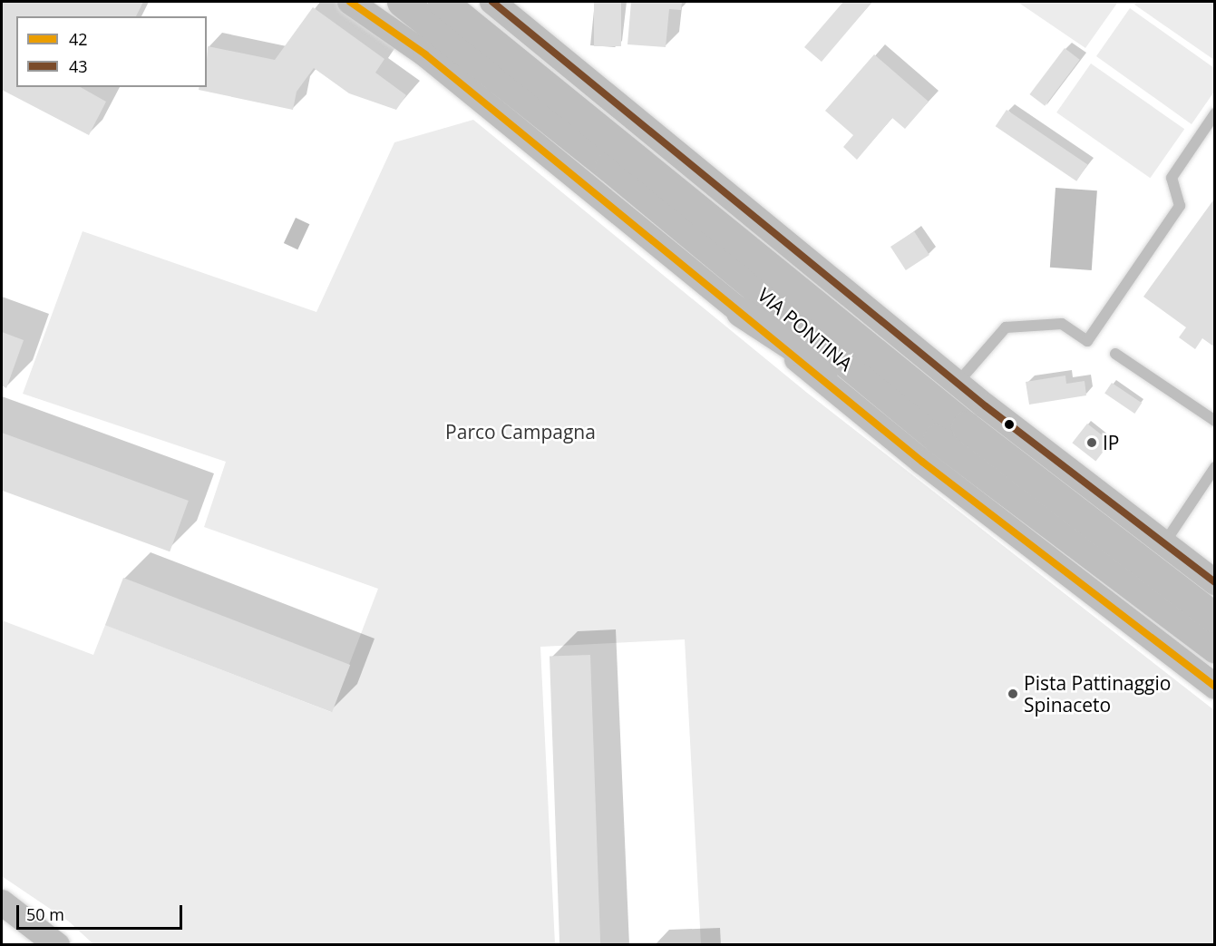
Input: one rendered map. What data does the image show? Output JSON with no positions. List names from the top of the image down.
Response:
{
  "streets": {
    "highway": ["VIA PONTINA"]
  },
  "parks": ["Parco Campagna"],
  "places": ["IP", "Pista Pattinaggio Spinaceto"],
  "lines": ["transit line 42", "transit line 43"],
  "legend": ["42", "43"],
  "scale_bar": "50 m"
}
